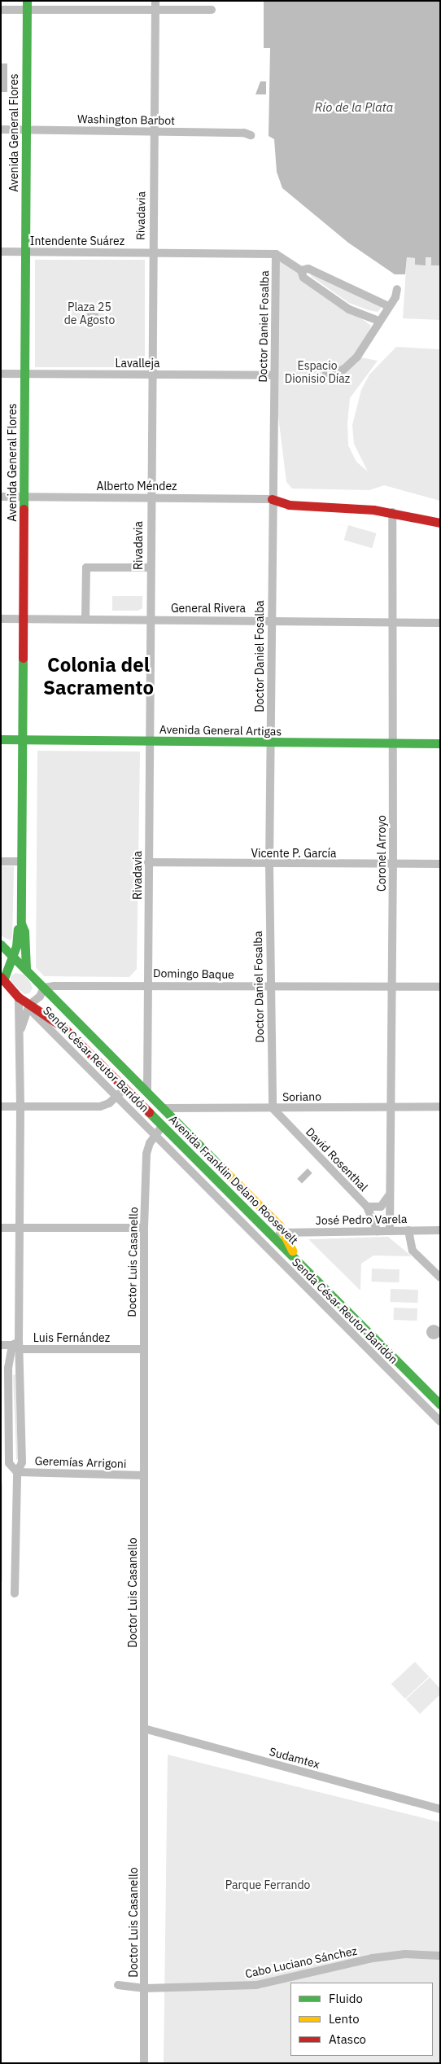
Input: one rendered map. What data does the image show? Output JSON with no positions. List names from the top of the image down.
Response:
{
  "streets": {
    "street": [
      "Washington Barbot",
      "Avenida General Flores",
      "Rivadavia",
      "Intendente Suárez",
      "Doctor Daniel Fosalba",
      "Lavalleja",
      "Alberto Méndez",
      "General Rivera",
      "Avenida General Artigas",
      "Vicente P. García",
      "Coronel Arroyo",
      "Domingo Baque",
      "Senda César Reutor Baridón",
      "Soriano",
      "David Rosenthal",
      "Avenida Franklin Delano Roosevelt",
      "José Pedro Varela",
      "Doctor Luis Casanello",
      "Luis Fernández",
      "Geremías Arrigoni",
      "Sudamtex",
      "Cabo Luciano Sánchez"
    ]
  },
  "crossings": [
    ["Washington Barbot", "Avenida General Flores"],
    ["Washington Barbot", "Rivadavia"],
    ["Avenida General Flores", "Intendente Suárez"],
    ["Avenida General Flores", "Lavalleja"],
    ["Avenida General Flores", "Alberto Méndez"],
    ["Avenida General Flores", "General Rivera"],
    ["Avenida General Flores", "Avenida General Artigas"],
    ["Avenida General Flores", "Avenida Franklin Delano Roosevelt"],
    ["Rivadavia", "Intendente Suárez"],
    ["Rivadavia", "Lavalleja"],
    ["Rivadavia", "Alberto Méndez"],
    ["Rivadavia", "General Rivera"],
    ["Rivadavia", "Avenida General Artigas"],
    ["Rivadavia", "Vicente P. García"],
    ["Rivadavia", "Domingo Baque"],
    ["Rivadavia", "Avenida Franklin Delano Roosevelt"],
    ["Intendente Suárez", "Doctor Daniel Fosalba"],
    ["Doctor Daniel Fosalba", "Lavalleja"],
    ["Doctor Daniel Fosalba", "Alberto Méndez"],
    ["Doctor Daniel Fosalba", "General Rivera"],
    ["Doctor Daniel Fosalba", "Avenida General Artigas"],
    ["Doctor Daniel Fosalba", "Vicente P. García"],
    ["Doctor Daniel Fosalba", "Domingo Baque"],
    ["Doctor Daniel Fosalba", "Soriano"],
    ["Doctor Daniel Fosalba", "David Rosenthal"],
    ["General Rivera", "Coronel Arroyo"],
    ["Avenida General Artigas", "Coronel Arroyo"],
    ["Vicente P. García", "Coronel Arroyo"],
    ["Coronel Arroyo", "Domingo Baque"],
    ["Coronel Arroyo", "Soriano"],
    ["Coronel Arroyo", "José Pedro Varela"],
    ["Domingo Baque", "Avenida Franklin Delano Roosevelt"],
    ["Senda César Reutor Baridón", "Avenida Franklin Delano Roosevelt"],
    ["Senda César Reutor Baridón", "Doctor Luis Casanello"],
    ["Soriano", "David Rosenthal"],
    ["Soriano", "Avenida Franklin Delano Roosevelt"],
    ["David Rosenthal", "José Pedro Varela"],
    ["Avenida Franklin Delano Roosevelt", "José Pedro Varela"],
    ["Avenida Franklin Delano Roosevelt", "Doctor Luis Casanello"],
    ["Doctor Luis Casanello", "Luis Fernández"],
    ["Doctor Luis Casanello", "Geremías Arrigoni"],
    ["Doctor Luis Casanello", "Sudamtex"],
    ["Doctor Luis Casanello", "Cabo Luciano Sánchez"]
  ],
  "districts": ["Colonia del Sacramento"],
  "water": ["Río de la Plata"],
  "parks": ["Plaza 25 de Agosto", "Espacio Dionisio Díaz", "Parque Ferrando"],
  "legend": ["Fluido", "Lento", "Atasco"]
}
